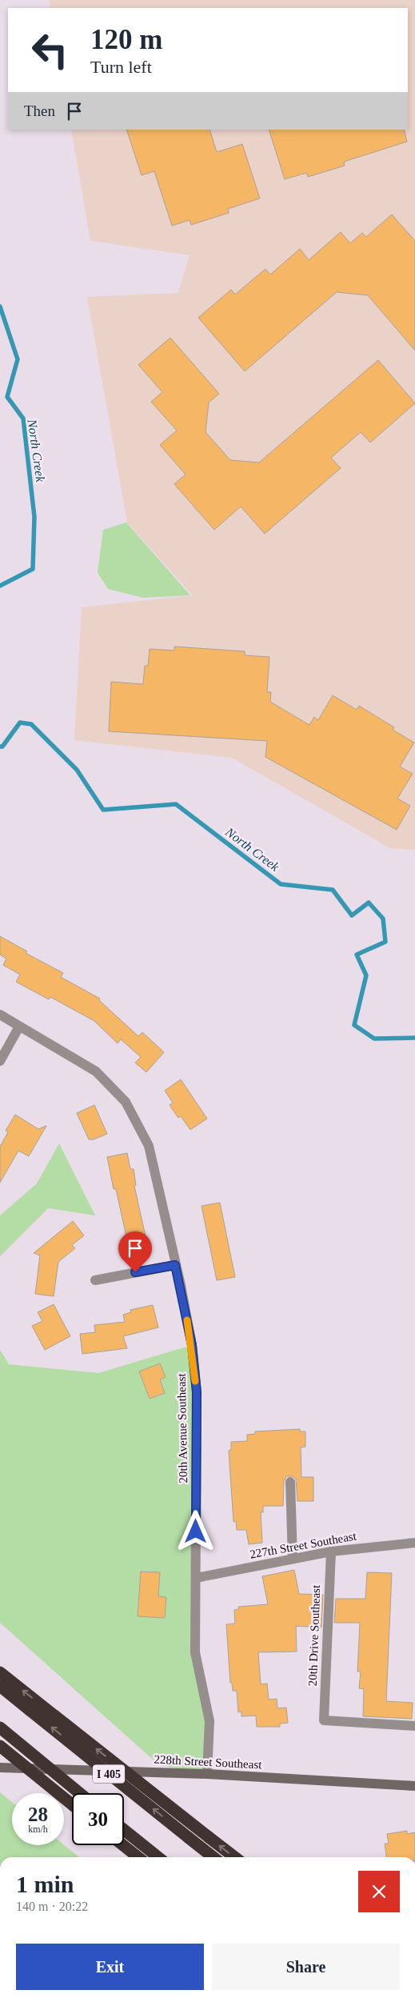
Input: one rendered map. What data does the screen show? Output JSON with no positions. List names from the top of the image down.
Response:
{
  "streets": {
    "highway": ["I 405"],
    "main road": ["228th Street Southeast"],
    "street": ["20th Avenue Southeast", "227th Street Southeast", "20th Drive Southeast"]
  },
  "crossings": [
    ["20th Avenue Southeast", "227th Street Southeast"],
    ["20th Avenue Southeast", "228th Street Southeast"],
    ["227th Street Southeast", "20th Drive Southeast"]
  ],
  "water": ["North Creek"],
  "page": {
    "turn": ["120 m", "Turn left"],
    "then": "Then",
    "speed": "28 km/h",
    "limit": "30",
    "heading": ["1 min", "140 m · 20:22"],
    "buttons": ["Exit", "Share"]
  }
}
